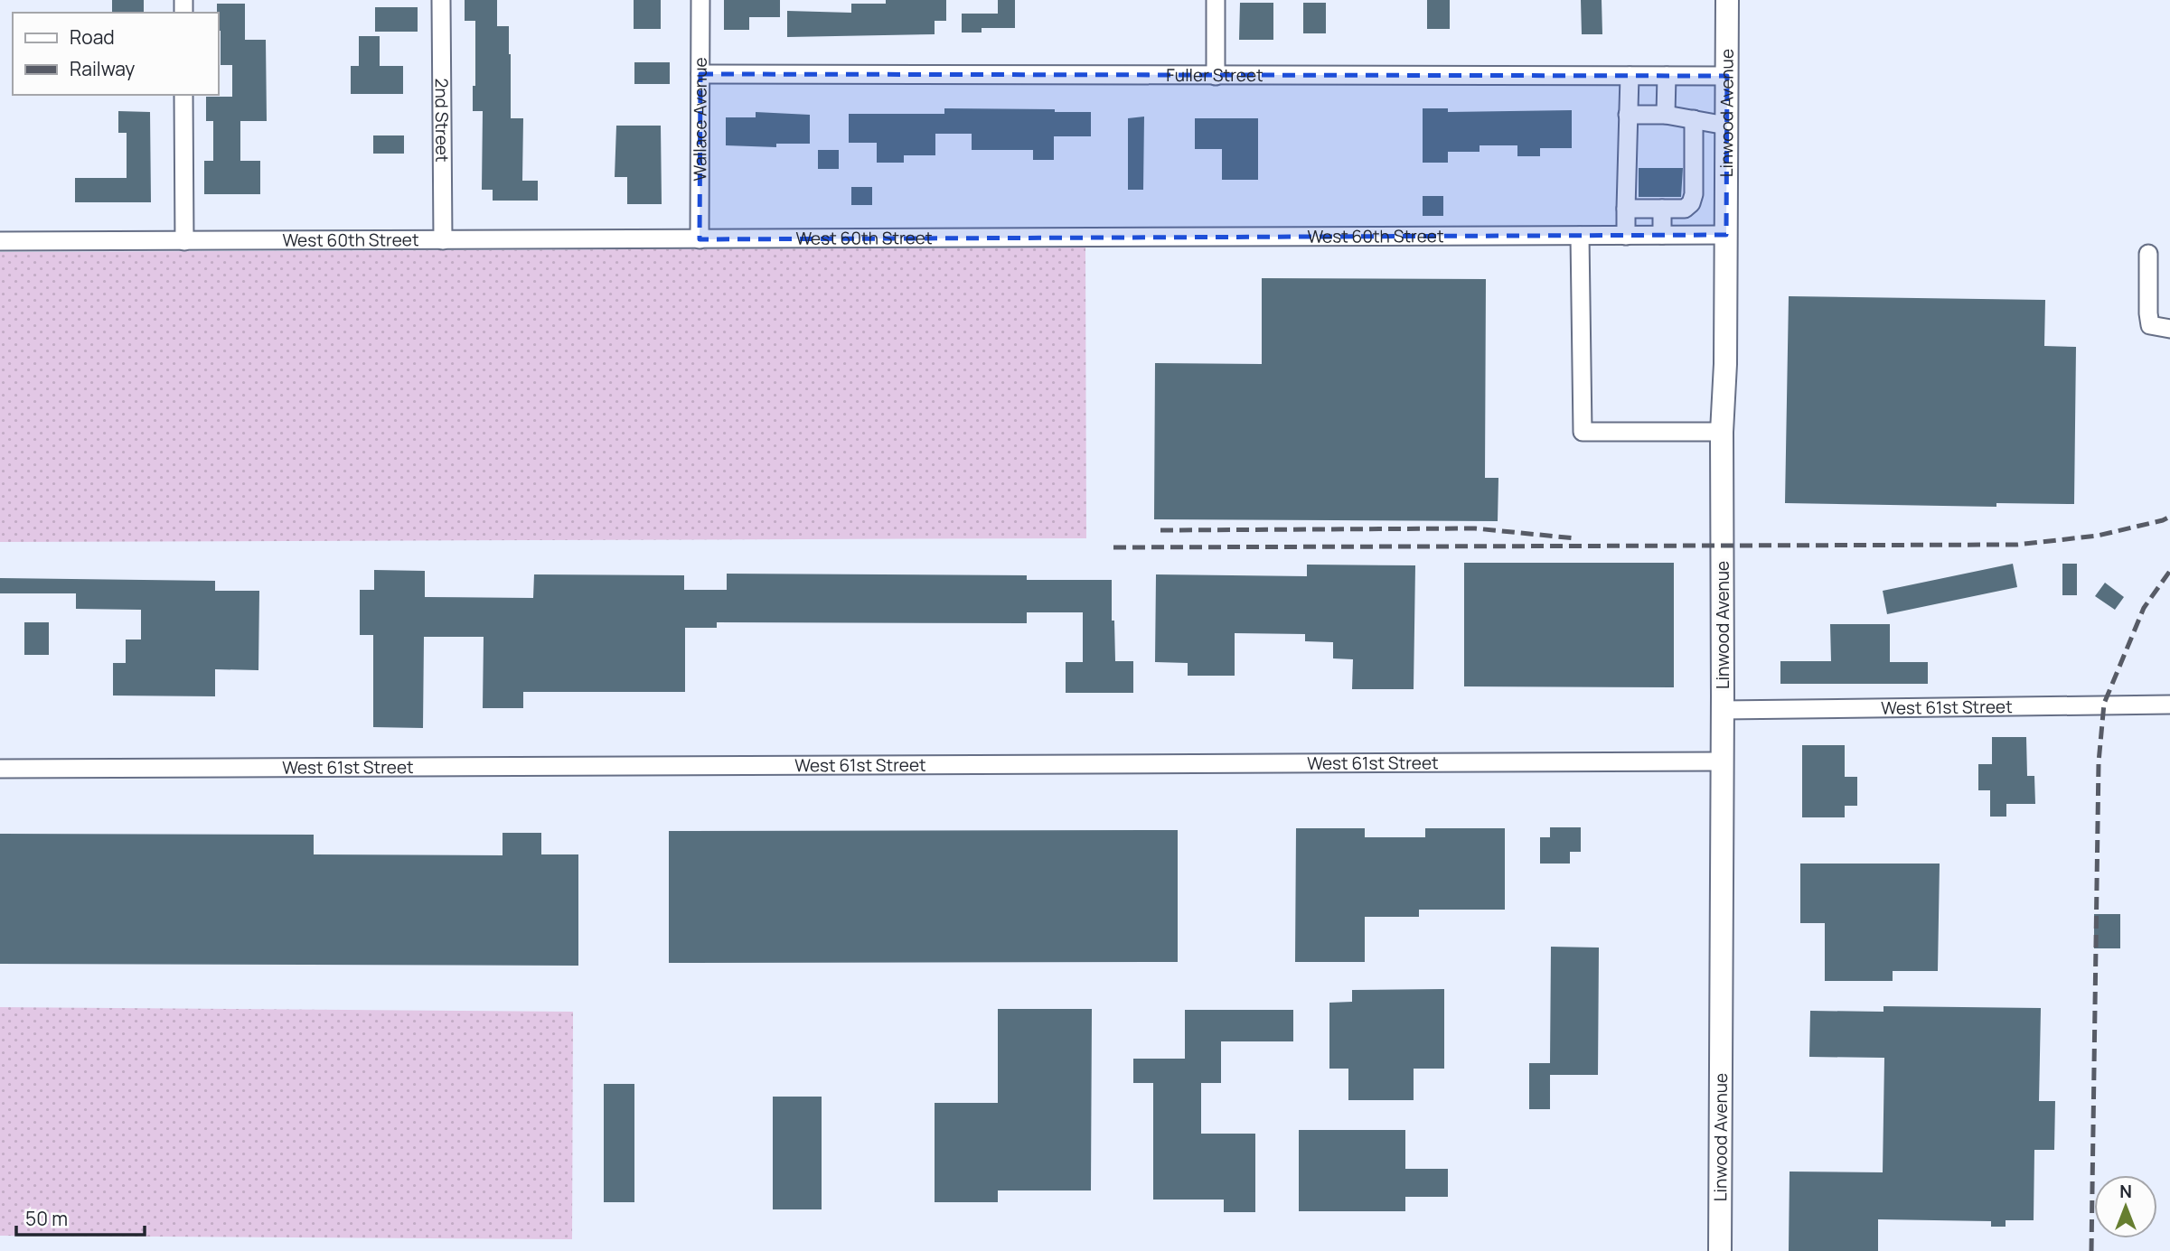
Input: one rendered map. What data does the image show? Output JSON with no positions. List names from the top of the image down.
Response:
{
  "streets": {
    "main road": ["Linwood Avenue"],
    "street": [
      "Fuller Street",
      "Wallace Avenue",
      "2nd Street",
      "West 60th Street",
      "West 61st Street"
    ]
  },
  "crossings": [
    ["Fuller Street", "Linwood Avenue"],
    ["Fuller Street", "Wallace Avenue"],
    ["Linwood Avenue", "West 60th Street"],
    ["Linwood Avenue", "West 61st Street"],
    ["Wallace Avenue", "West 60th Street"],
    ["2nd Street", "West 60th Street"]
  ],
  "legend": ["Road", "Railway"],
  "scale_bar": "50 m",
  "north": "top"
}
